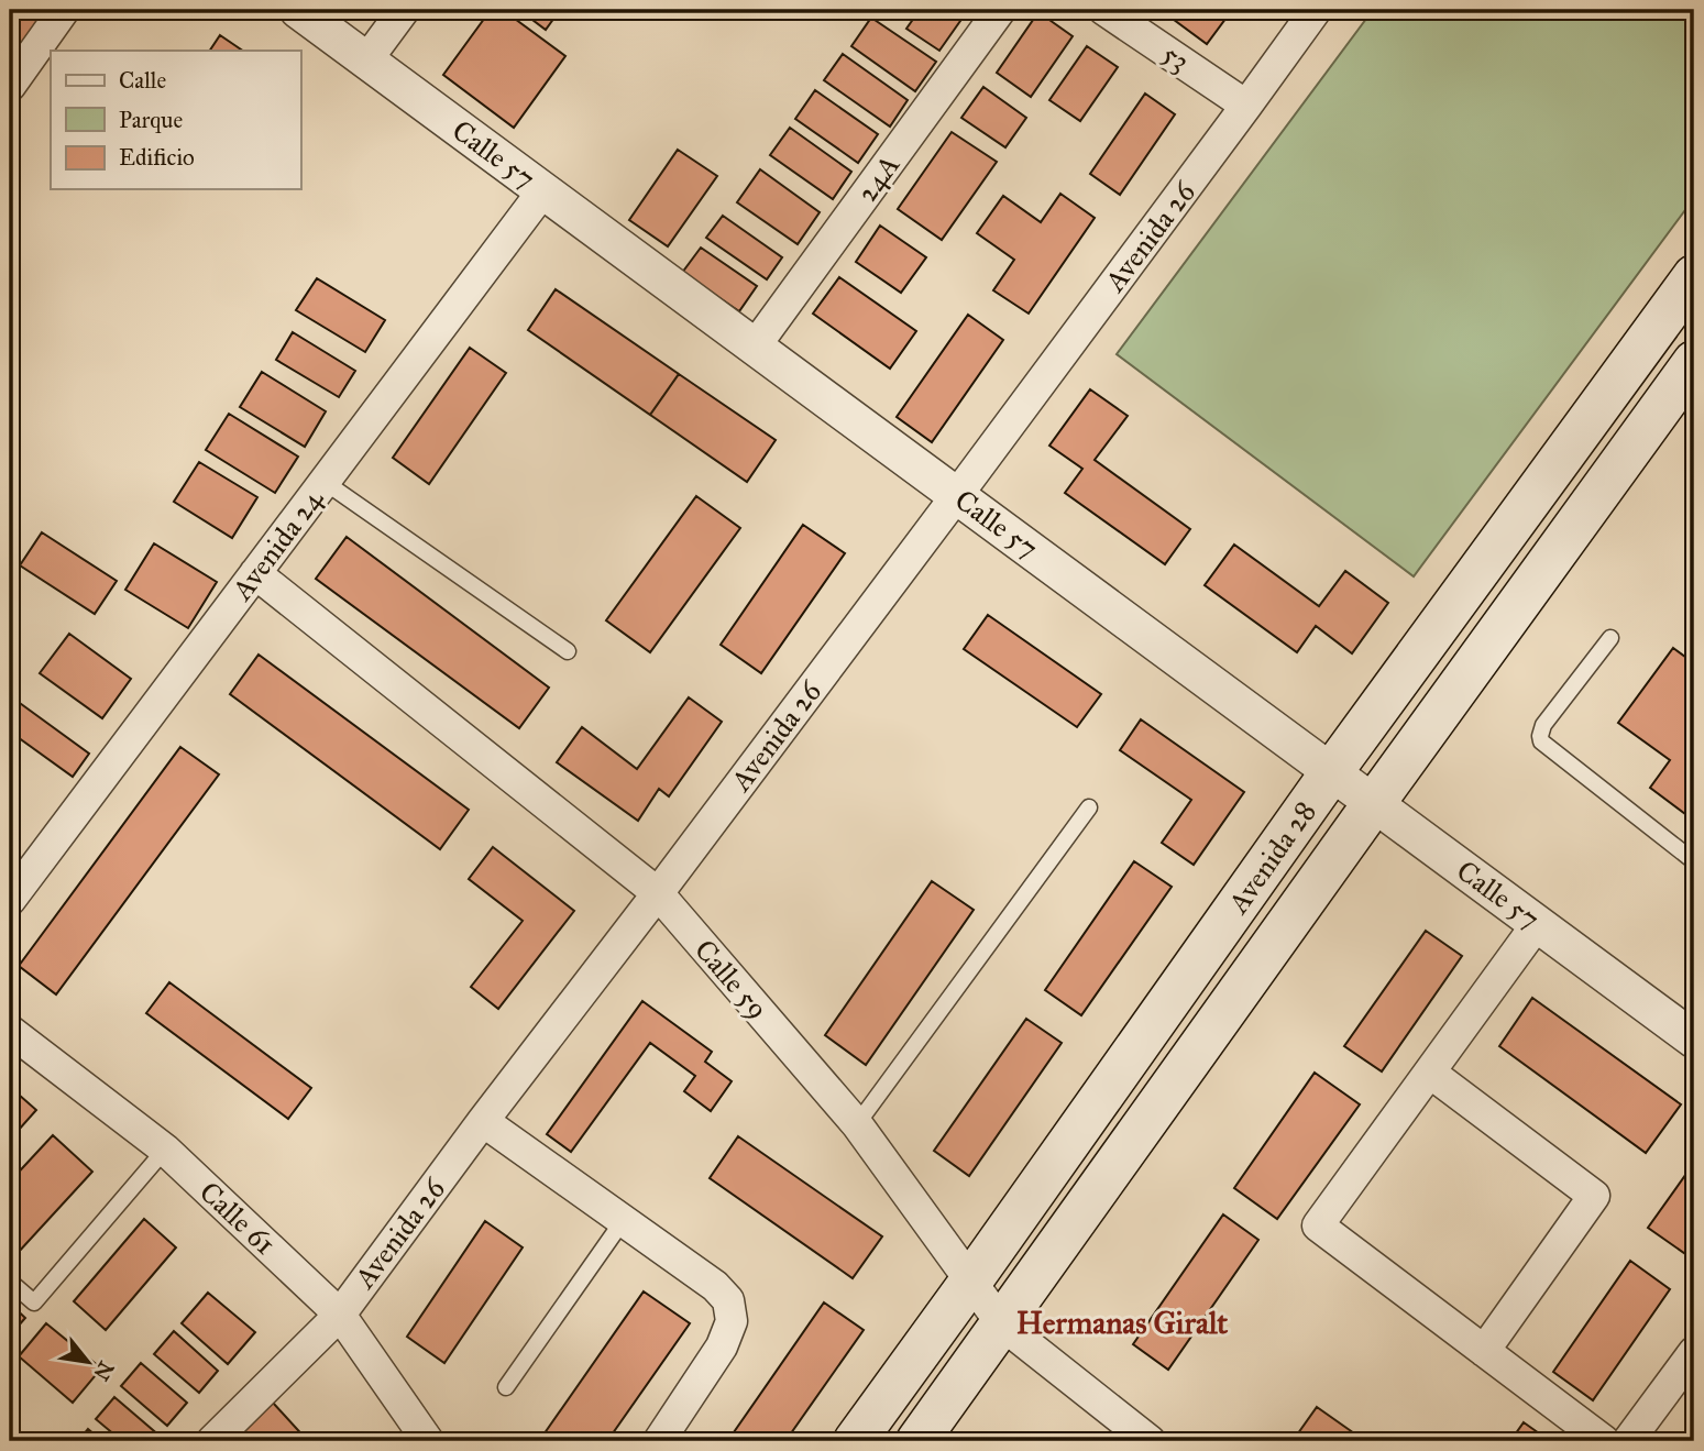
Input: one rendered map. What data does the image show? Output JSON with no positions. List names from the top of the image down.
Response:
{
  "streets": {
    "main road": ["Avenida 28"],
    "street": [
      "53",
      "Calle 57",
      "24A",
      "Avenida 26",
      "Avenida 24",
      "Calle 59",
      "Calle 61"
    ]
  },
  "crossings": [
    ["53", "Avenida 26"],
    ["Calle 57", "24A"],
    ["Calle 57", "Avenida 26"],
    ["Calle 57", "Avenida 24"],
    ["Calle 57", "Avenida 28"],
    ["Avenida 26", "Calle 59"],
    ["Avenida 26", "Calle 61"],
    ["Avenida 24", "Calle 59"],
    ["Avenida 28", "Calle 59"]
  ],
  "districts": ["Hermanas Giralt"],
  "legend": ["Calle", "Parque", "Edificio"],
  "north": "bottom right"
}
